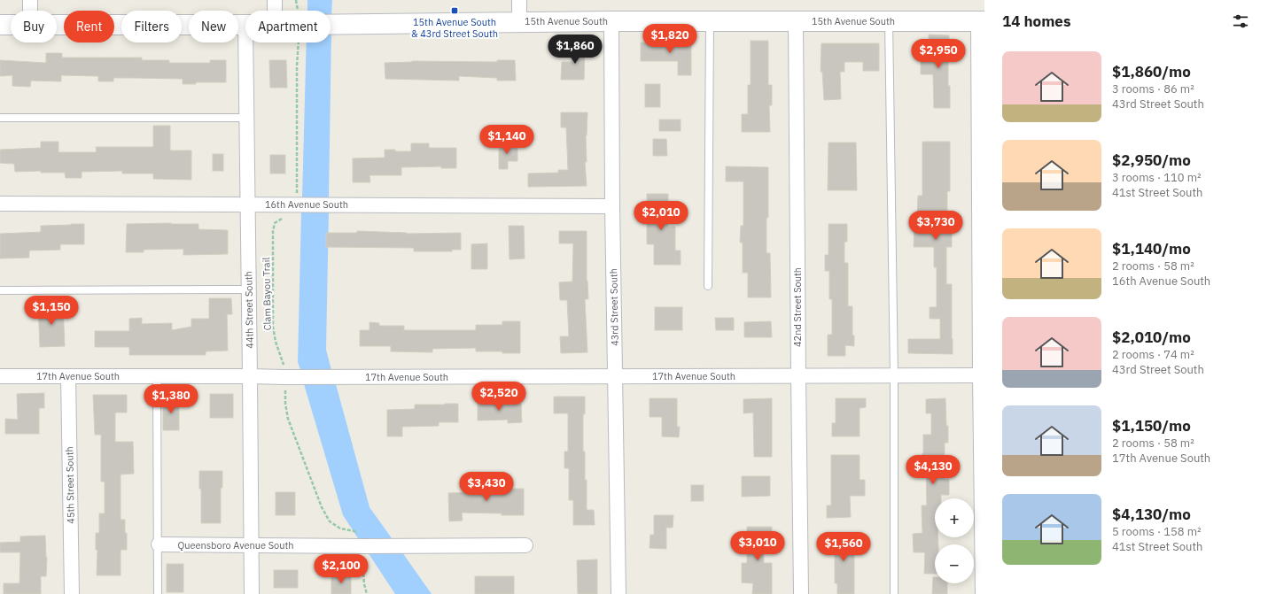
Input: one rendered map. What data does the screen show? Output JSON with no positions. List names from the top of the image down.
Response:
{
  "streets": {
    "street": [
      "15th Avenue South",
      "16th Avenue South",
      "43rd Street South",
      "42nd Street South",
      "44th Street South",
      "17th Avenue South",
      "45th Street South",
      "Queensboro Avenue South"
    ],
    "path": ["Clam Bayou Trail"]
  },
  "crossings": [
    ["15th Avenue South", "43rd Street South"],
    ["15th Avenue South", "42nd Street South"],
    ["16th Avenue South", "Clam Bayou Trail"],
    ["16th Avenue South", "43rd Street South"],
    ["16th Avenue South", "44th Street South"],
    ["Clam Bayou Trail", "17th Avenue South"],
    ["Clam Bayou Trail", "Queensboro Avenue South"],
    ["43rd Street South", "17th Avenue South"],
    ["42nd Street South", "17th Avenue South"],
    ["44th Street South", "17th Avenue South"],
    ["44th Street South", "Queensboro Avenue South"],
    ["17th Avenue South", "45th Street South"]
  ],
  "places": {
    "transit": ["15th Avenue South & 43rd Street South"]
  },
  "page": {
    "heading": "14 homes",
    "chip": [
      "Buy",
      "Rent",
      "Filters",
      "New",
      "Apartment"
    ],
    "price": [
      "$1,820",
      "$1,860",
      "$2,950",
      "$1,140",
      "$2,010",
      "$3,730",
      "$1,150",
      "$2,520",
      "$1,380",
      "$4,130",
      "$3,430",
      "$3,010",
      "$1,560",
      "$2,100"
    ],
    "list": [
      {
        "name": "$1,860/mo",
        "note": "3 rooms · 86 m² · 43rd Street South"
      },
      {
        "name": "$2,950/mo",
        "note": "3 rooms · 110 m² · 41st Street South"
      },
      {
        "name": "$1,140/mo",
        "note": "2 rooms · 58 m² · 16th Avenue South"
      },
      {
        "name": "$2,010/mo",
        "note": "2 rooms · 74 m² · 43rd Street South"
      },
      {
        "name": "$1,150/mo",
        "note": "2 rooms · 58 m² · 17th Avenue South"
      },
      {
        "name": "$4,130/mo",
        "note": "5 rooms · 158 m² · 41st Street South"
      }
    ],
    "map_buttons": ["+", "−"]
  }
}
